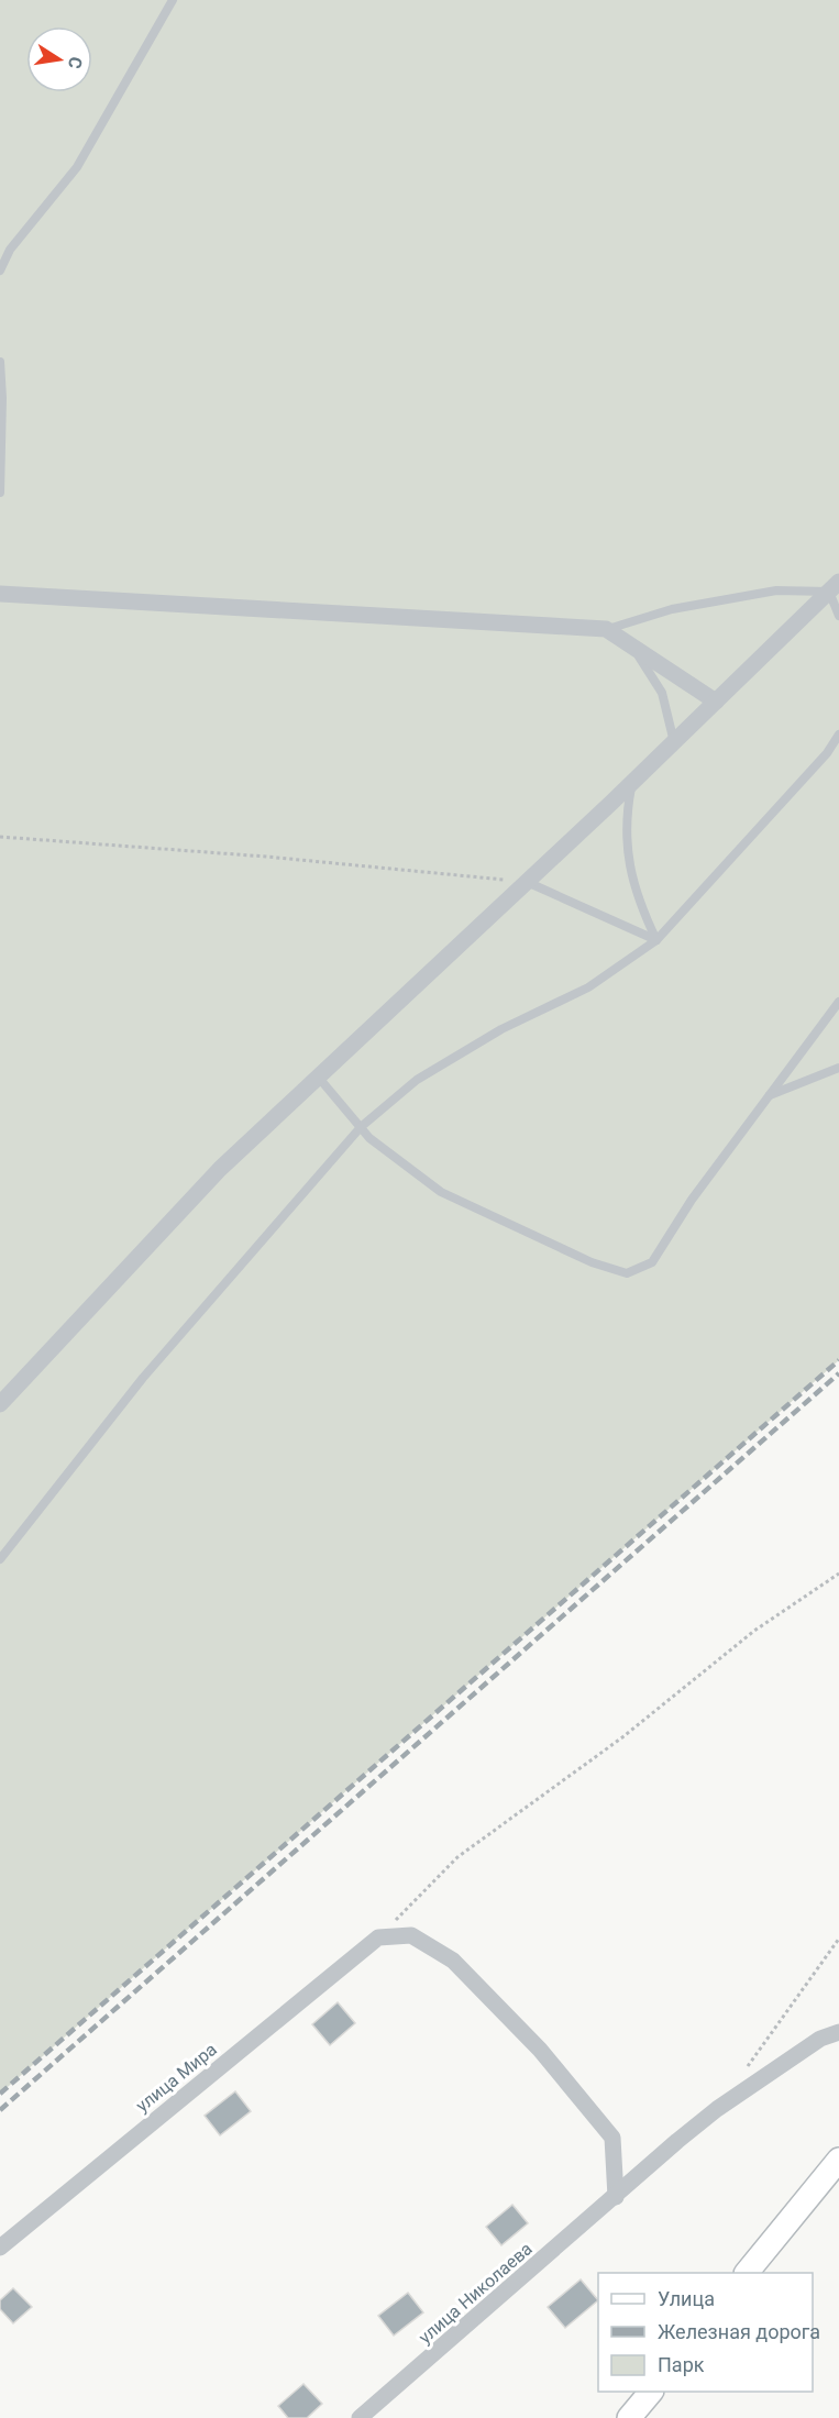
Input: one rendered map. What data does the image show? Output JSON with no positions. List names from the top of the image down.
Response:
{
  "streets": {
    "street": ["улица Мира", "улица Николаева"]
  },
  "legend": ["Улица", "Железная дорога", "Парк"],
  "north": "right"
}
